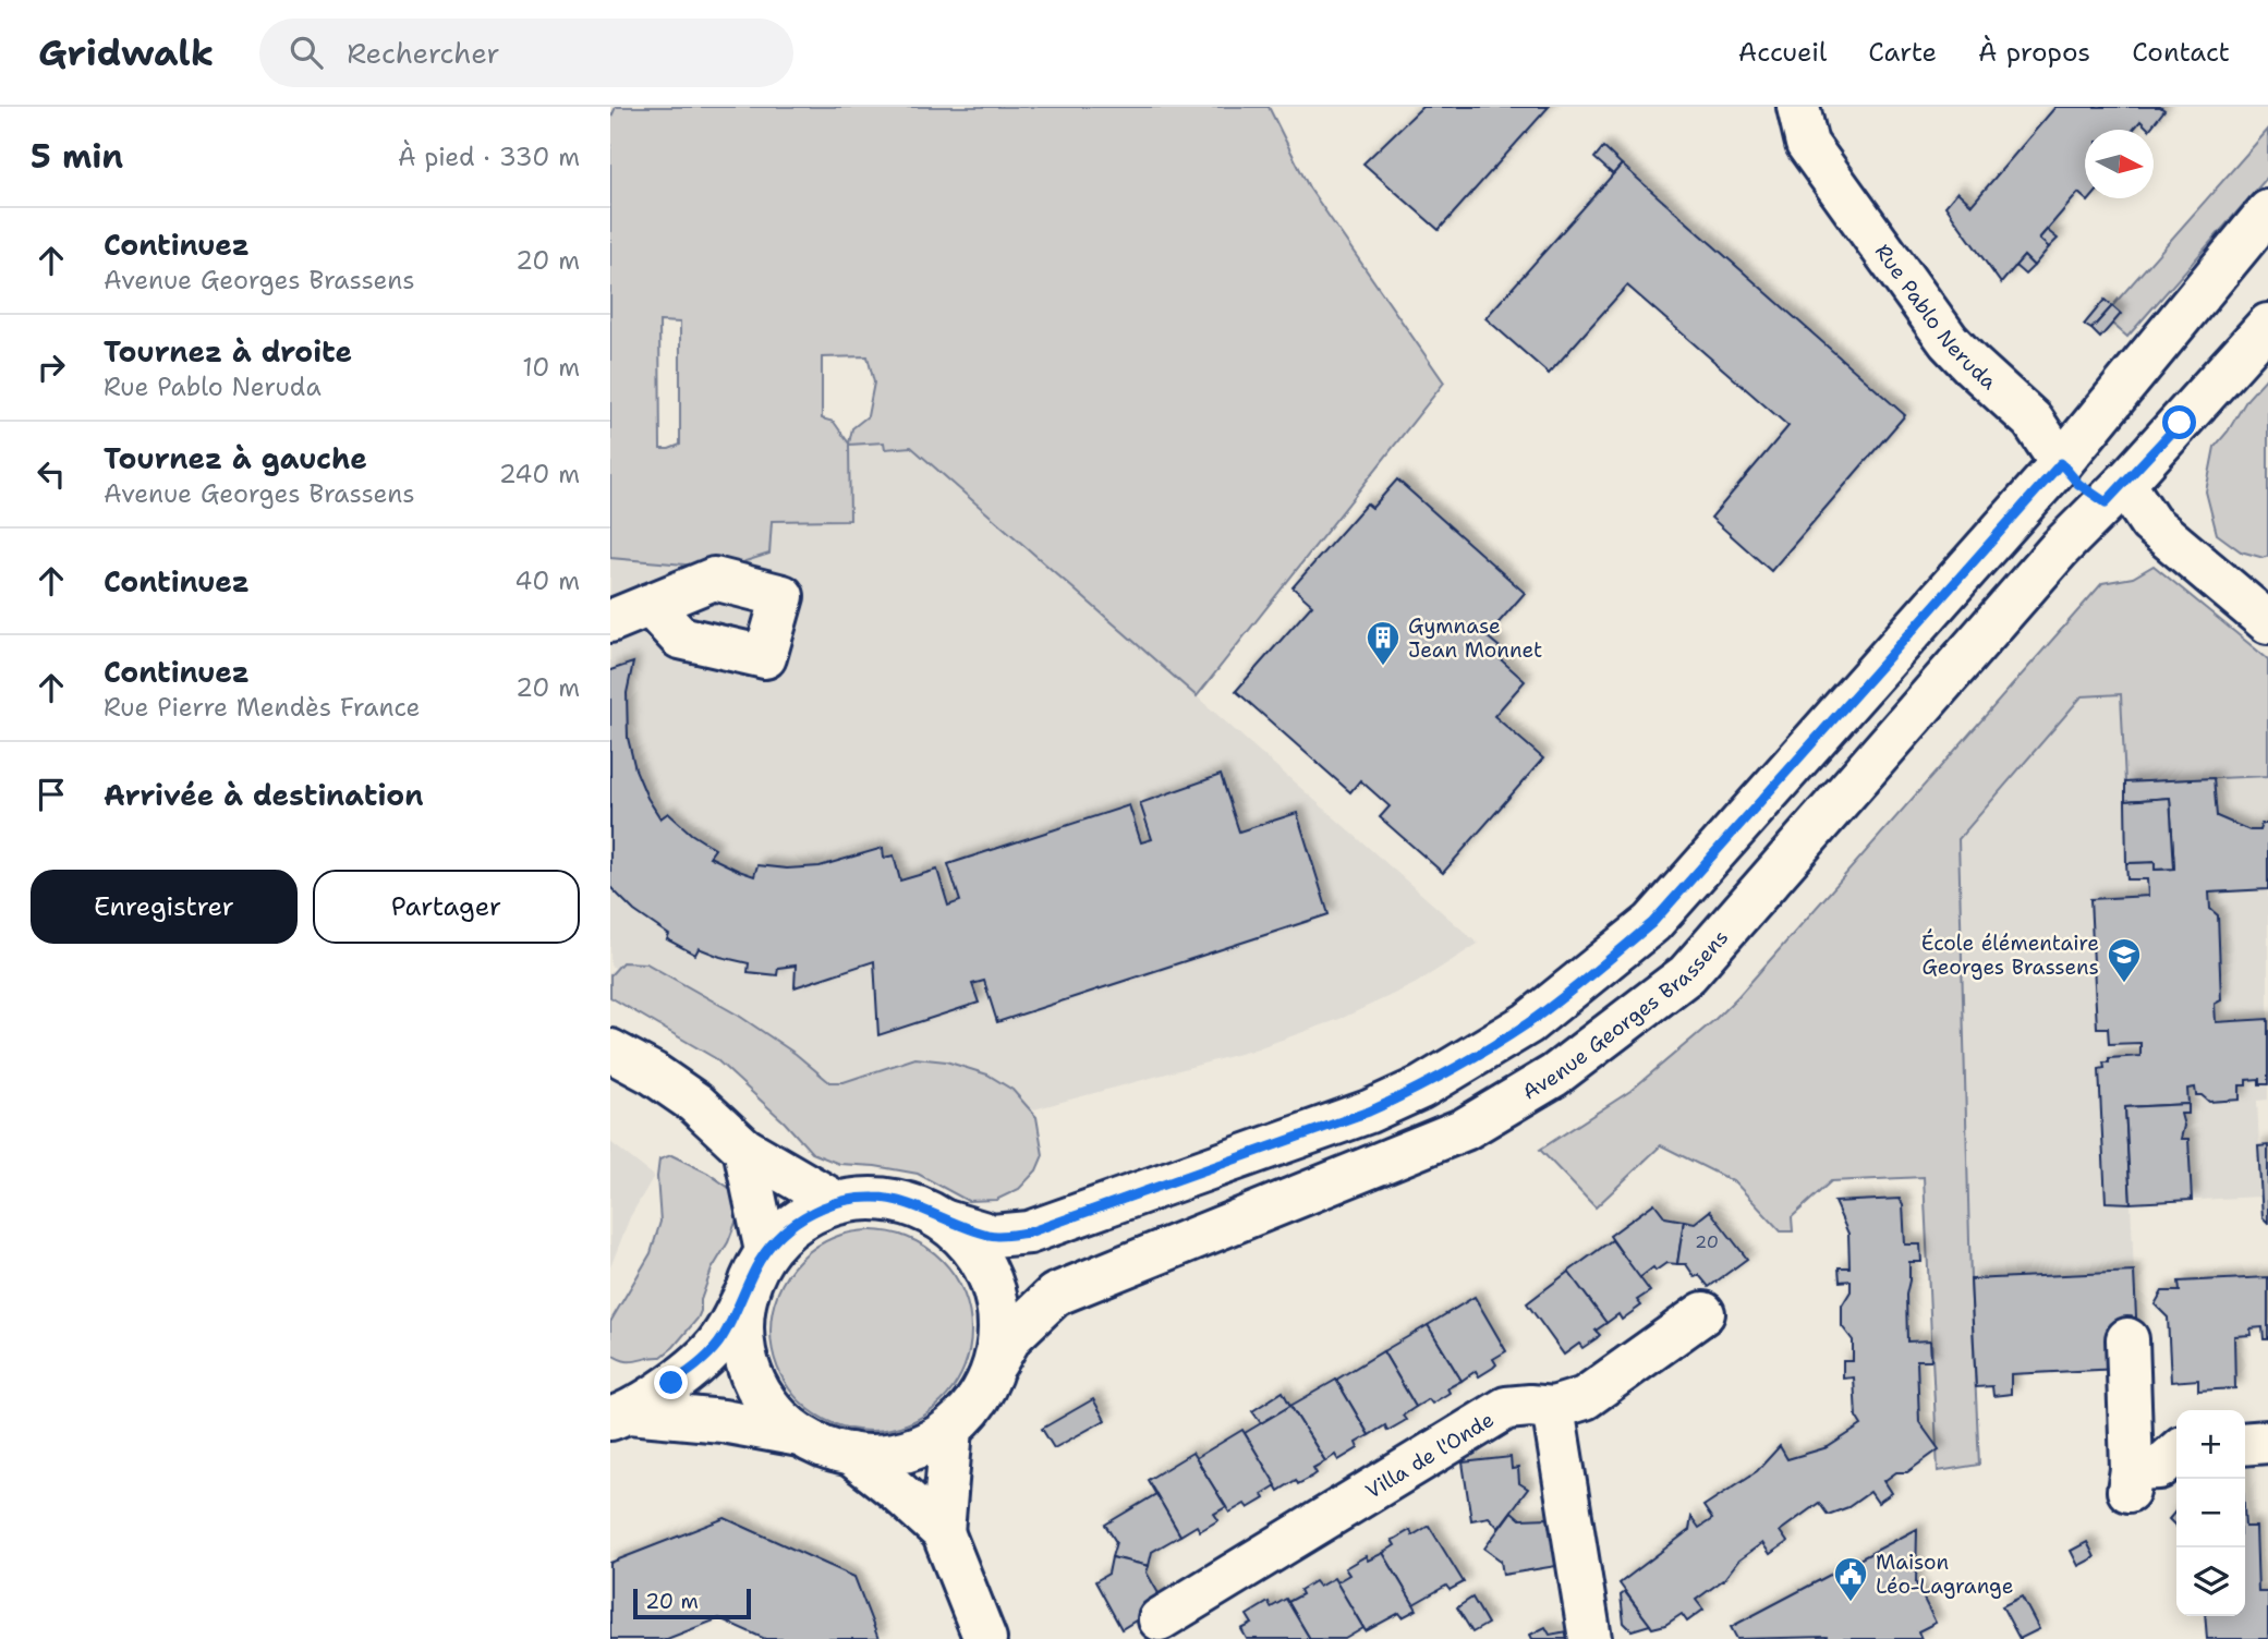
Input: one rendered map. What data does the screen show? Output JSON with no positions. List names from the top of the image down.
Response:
{
  "streets": {
    "main road": ["Rue Pablo Neruda", "Avenue Georges Brassens", "Villa de l'Onde"]
  },
  "crossings": [
    ["Rue Pablo Neruda", "Avenue Georges Brassens"]
  ],
  "places": {
    "building": ["Gymnase Jean Monnet"],
    "school or university": ["École élémentaire Georges Brassens"],
    "public building": ["Maison Léo-Lagrange"]
  },
  "house_numbers": ["20"],
  "scale_bar": "20 m",
  "north": "right",
  "page": {
    "header": "Gridwalk",
    "search": "Rechercher",
    "nav": [
      "Accueil",
      "Carte",
      "À propos",
      "Contact"
    ],
    "heading": ["5 min", "À pied · 330 m"],
    "list": [
      ["Continuez", "Avenue Georges Brassens", "20 m"],
      ["Tournez à droite", "Rue Pablo Neruda", "10 m"],
      ["Tournez à gauche", "Avenue Georges Brassens", "240 m"],
      ["Continuez", "40 m"],
      ["Continuez", "Rue Pierre Mendès France", "20 m"],
      "Arrivée à destination"
    ],
    "buttons": ["Enregistrer", "Partager"],
    "map_buttons": ["+", "−"],
    "scale": "20 m"
  }
}
